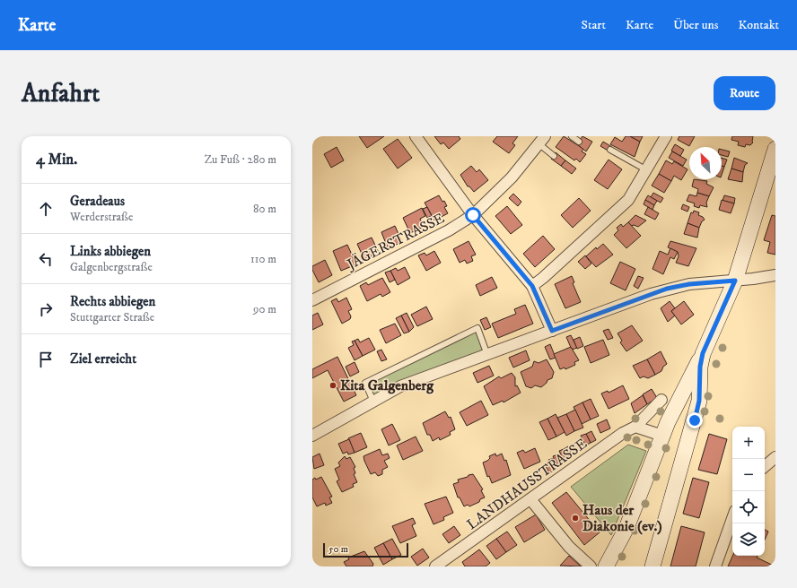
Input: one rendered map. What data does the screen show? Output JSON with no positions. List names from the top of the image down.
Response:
{
  "streets": {
    "street": ["JÄGERSTRASSE", "LANDHAUSSTRASSE"]
  },
  "places": ["Kita Galgenberg", "Haus der Diakonie (ev.)"],
  "scale_bar": "50 m",
  "north": "top left",
  "page": {
    "header": "Karte",
    "nav": [
      "Start",
      "Karte",
      "Über uns",
      "Kontakt"
    ],
    "buttons": "Route",
    "title": "Anfahrt",
    "heading": ["4 Min.", "Zu Fuß · 280 m"],
    "list": [
      ["Geradeaus", "Werderstraße", "80 m"],
      ["Links abbiegen", "Galgenbergstraße", "110 m"],
      ["Rechts abbiegen", "Stuttgarter Straße", "90 m"],
      "Ziel erreicht"
    ],
    "map_buttons": ["+", "−"],
    "scale": "50 m"
  }
}
